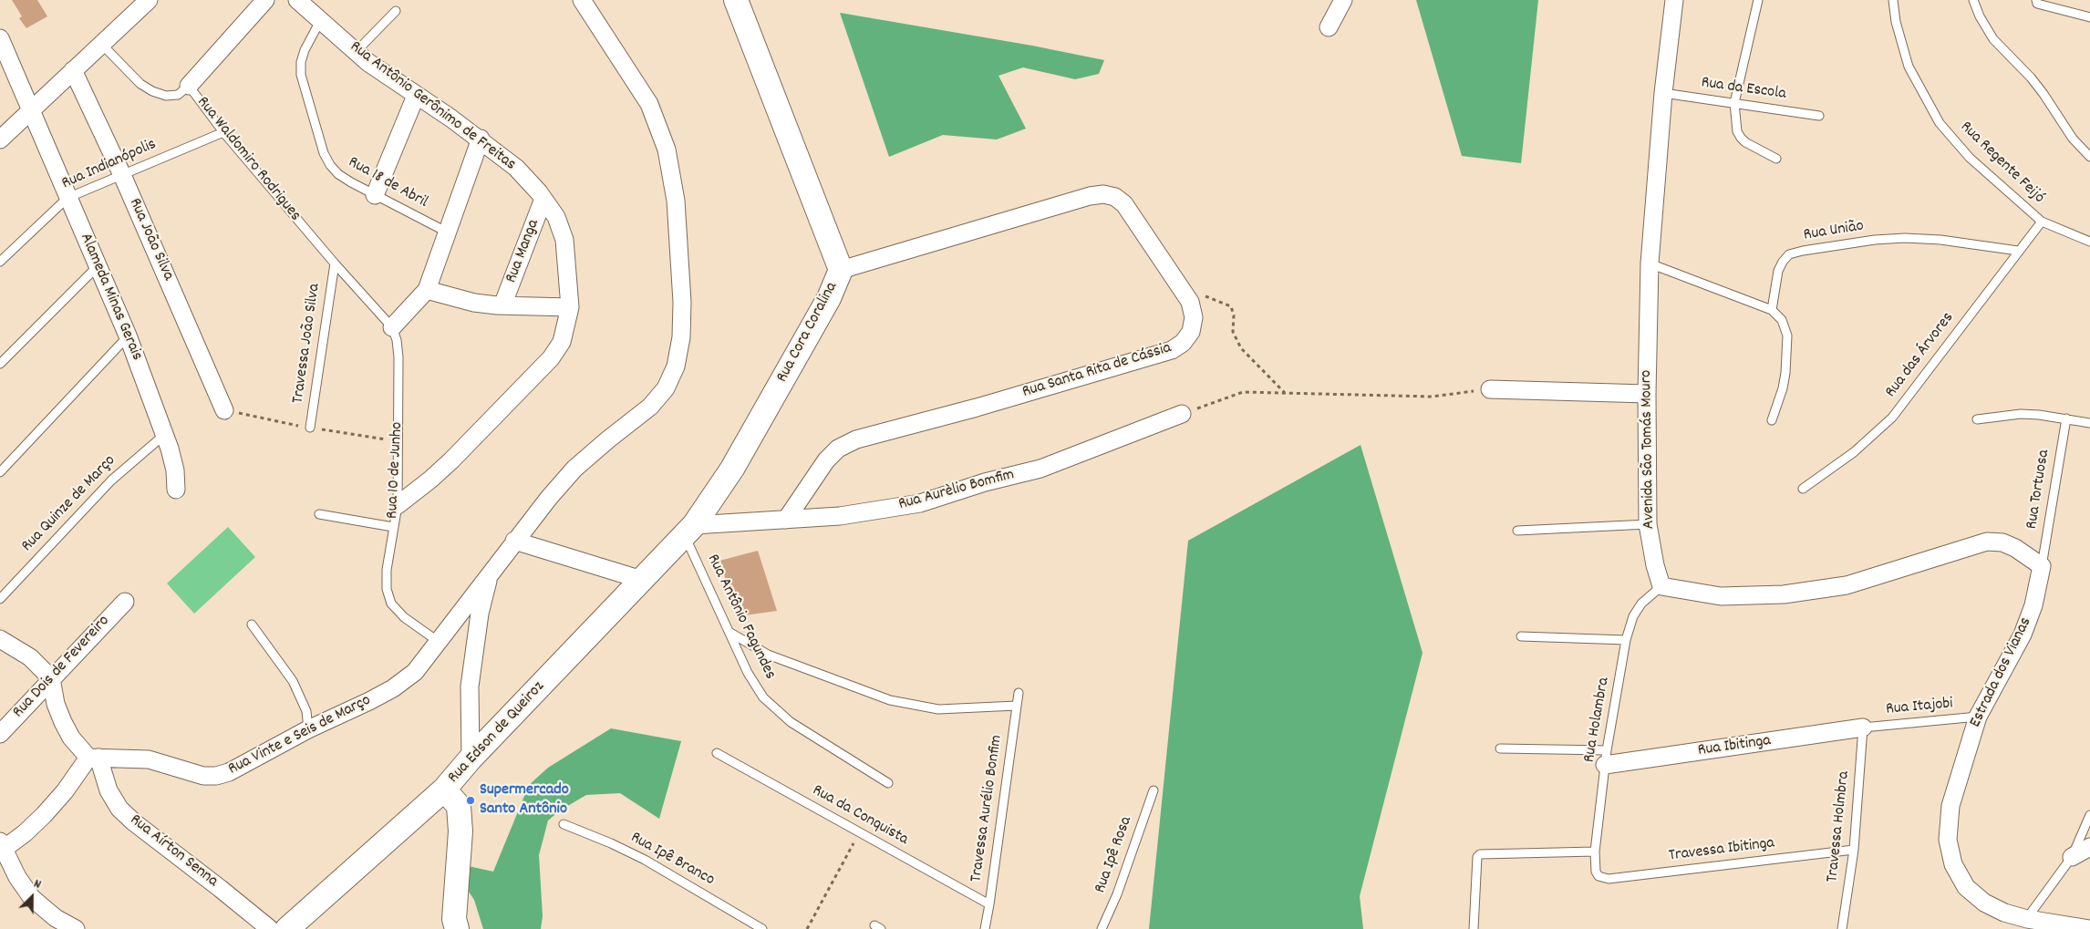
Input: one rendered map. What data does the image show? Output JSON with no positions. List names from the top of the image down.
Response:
{
  "streets": {
    "street": [
      "Rua Antônio Gerônimo de Freitas",
      "Rua João Silva",
      "Rua Manga",
      "Alameda Minas Gerais",
      "Rua Cora Coralina",
      "Rua Santa Rita de Cássia",
      "Avenida São Tomás Mouro",
      "Rua Aurèlio Bomfim",
      "Rua Dois de Fevereiro",
      "Estrada dos Vianas",
      "Rua Edson de Queiroz",
      "Rua Vinte e Seis de Março",
      "Rua Ibitinga",
      "Rua Aírton Senna"
    ],
    "lane": [
      "Rua da Escola",
      "Rua Waldomiro Rodrigues",
      "Rua Regente Feijó",
      "Rua Indianópolis",
      "Rua 18 de Abril",
      "Rua União",
      "Travessa João Silva",
      "Rua das Árvores",
      "Rua 10 de Junho",
      "Rua Tortuosa",
      "Rua Quinze de Março",
      "Rua Antônio Fagundes",
      "Rua Itajobi",
      "Rua Holambra",
      "Travessa Aurélio Bonfim",
      "Rua da Conquista",
      "Travessa Holmbra",
      "Travessa Ibitinga",
      "Rua Ipê Rosa",
      "Rua Ipê Branco"
    ]
  },
  "crossings": [
    ["Rua da Escola", "Avenida São Tomás Mouro"],
    ["Rua Antônio Gerônimo de Freitas", "Rua 18 de Abril"],
    ["Rua Antônio Gerônimo de Freitas", "Rua Manga"],
    ["Rua Antônio Gerônimo de Freitas", "Rua 10 de Junho"],
    ["Rua Waldomiro Rodrigues", "Rua Indianópolis"],
    ["Rua Waldomiro Rodrigues", "Travessa João Silva"],
    ["Rua Waldomiro Rodrigues", "Rua 10 de Junho"],
    ["Rua Regente Feijó", "Rua das Árvores"],
    ["Rua Indianópolis", "Rua João Silva"],
    ["Rua Indianópolis", "Alameda Minas Gerais"],
    ["Rua União", "Rua das Árvores"],
    ["Alameda Minas Gerais", "Rua Quinze de Março"],
    ["Rua Cora Coralina", "Rua Santa Rita de Cássia"],
    ["Rua Cora Coralina", "Rua Aurèlio Bomfim"],
    ["Rua Cora Coralina", "Rua Antônio Fagundes"],
    ["Rua Cora Coralina", "Rua Edson de Queiroz"],
    ["Rua Santa Rita de Cássia", "Rua Aurèlio Bomfim"],
    ["Avenida São Tomás Mouro", "Rua Holambra"],
    ["Rua 10 de Junho", "Rua Vinte e Seis de Março"],
    ["Rua Tortuosa", "Estrada dos Vianas"],
    ["Rua Aurèlio Bomfim", "Rua Antônio Fagundes"],
    ["Rua Aurèlio Bomfim", "Rua Edson de Queiroz"],
    ["Rua Antônio Fagundes", "Rua Edson de Queiroz"],
    ["Estrada dos Vianas", "Rua Itajobi"],
    ["Rua Itajobi", "Rua Ibitinga"],
    ["Rua Itajobi", "Travessa Holmbra"],
    ["Rua Holambra", "Rua Ibitinga"],
    ["Rua Holambra", "Travessa Ibitinga"],
    ["Rua Vinte e Seis de Março", "Rua Aírton Senna"],
    ["Rua Ibitinga", "Travessa Holmbra"],
    ["Travessa Aurélio Bonfim", "Rua da Conquista"],
    ["Travessa Holmbra", "Travessa Ibitinga"]
  ],
  "places": ["Supermercado Santo Antônio"],
  "north": "top right"
}
